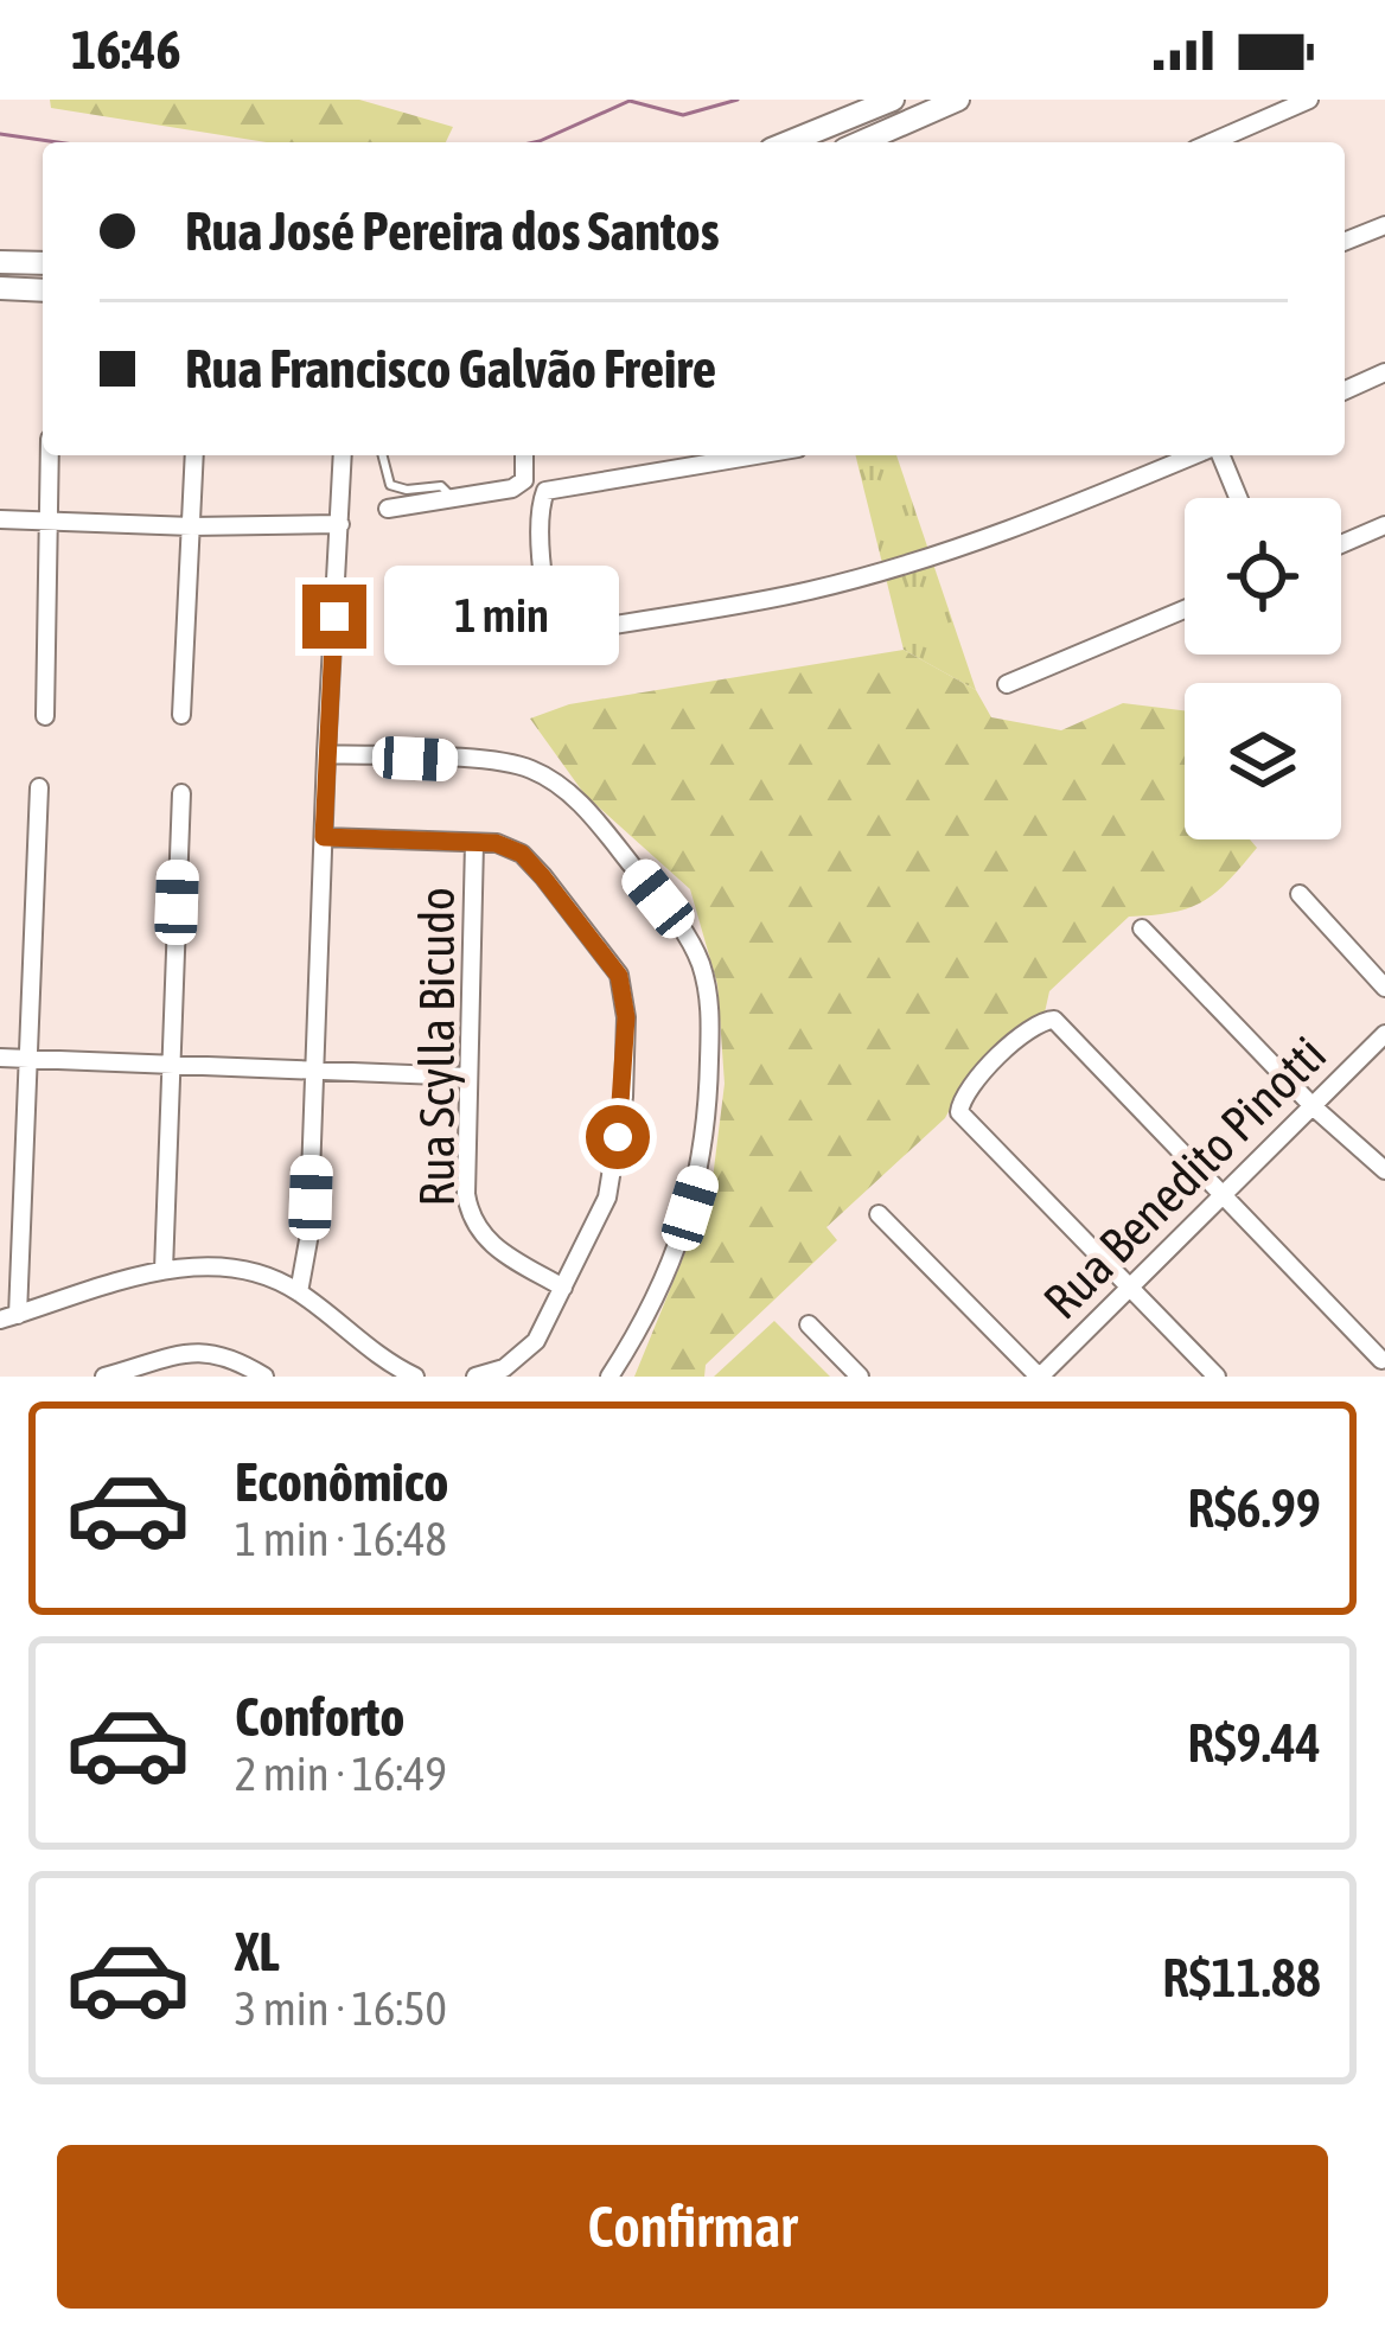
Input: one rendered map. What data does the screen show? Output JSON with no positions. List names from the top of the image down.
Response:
{
  "streets": {
    "street": ["Rua Scylla Bicudo", "Rua Benedito Pinotti"]
  },
  "page": {
    "status": "16:46",
    "banner": ["Rua José Pereira dos Santos", "Rua Francisco Galvão Freire"],
    "bubble": "1 min",
    "list": [
      {
        "name": "Econômico",
        "note": "1 min · 16:48",
        "value": "R$6.99"
      },
      {
        "name": "Conforto",
        "note": "2 min · 16:49",
        "value": "R$9.44"
      },
      {
        "name": "XL",
        "note": "3 min · 16:50",
        "value": "R$11.88"
      }
    ],
    "buttons": "Confirmar"
  }
}
